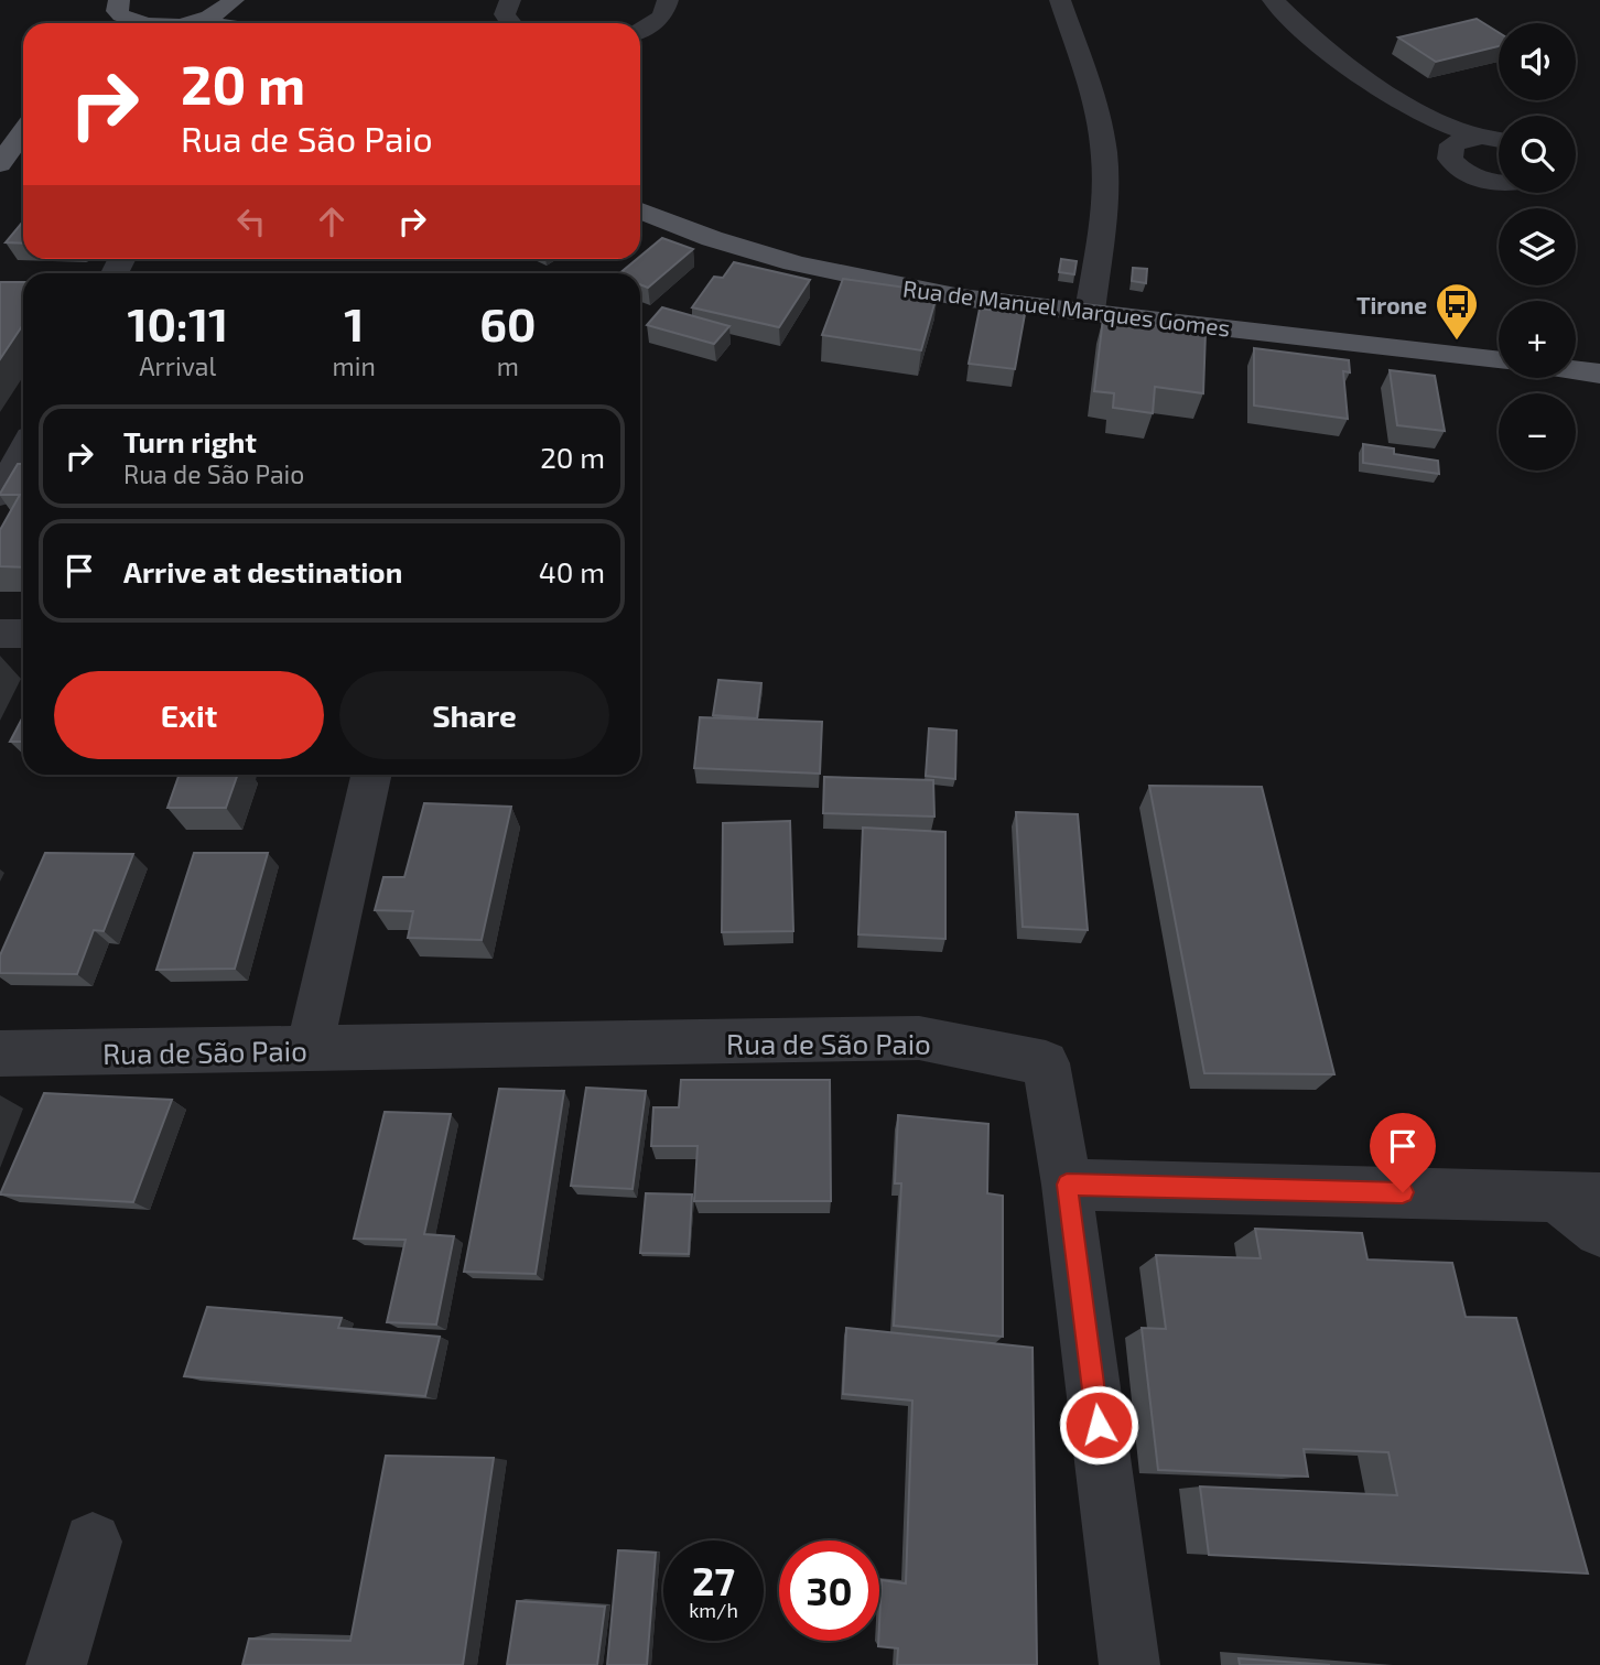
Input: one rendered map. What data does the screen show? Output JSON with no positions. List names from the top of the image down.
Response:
{
  "streets": {
    "main road": ["Rua de Manuel Marques Gomes"],
    "street": ["Rua de São Paio"]
  },
  "places": {
    "bus stop": ["Tirone"]
  },
  "page": {
    "map_buttons": ["+", "−"],
    "turn": ["20 m", "Rua de São Paio"],
    "eta": [
      "10:11",
      "Arrival",
      "1",
      "min",
      "60",
      "m"
    ],
    "list": [
      {
        "name": "Turn right",
        "note": "Rua de São Paio",
        "value": "20 m"
      },
      {
        "name": "Arrive at destination",
        "value": "40 m"
      }
    ],
    "buttons": ["Exit", "Share"],
    "speed": "27 km/h",
    "limit": "30"
  }
}
